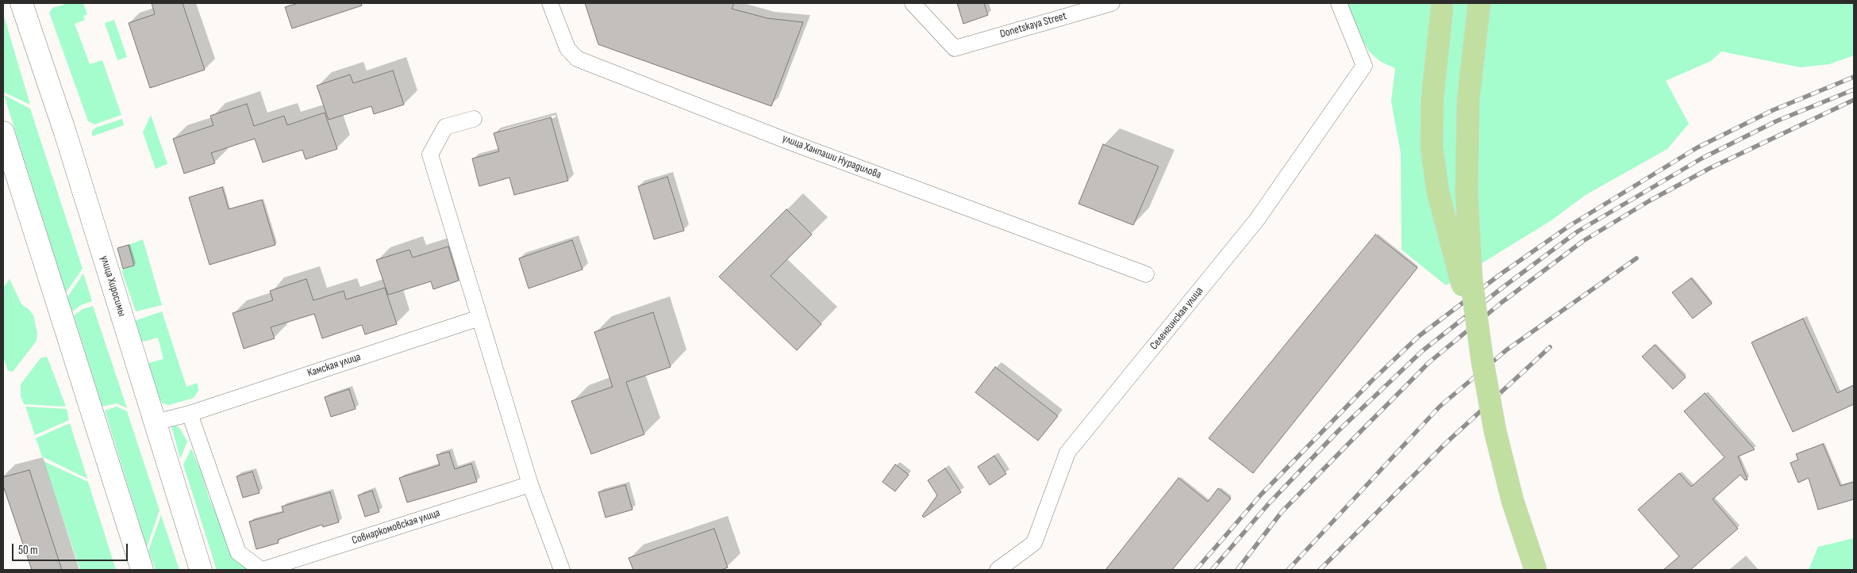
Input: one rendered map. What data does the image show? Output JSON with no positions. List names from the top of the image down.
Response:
{
  "streets": {
    "main road": ["улица Хиросимы"],
    "street": [
      "Donetskaya Street",
      "улица Ханпаши Нурадилова",
      "Селенгинская улица",
      "Камская улица",
      "Совнаркомовская улица"
    ]
  },
  "crossings": [
    ["Камская улица", "Совнаркомовская улица"]
  ],
  "scale_bar": "50 m"
}
